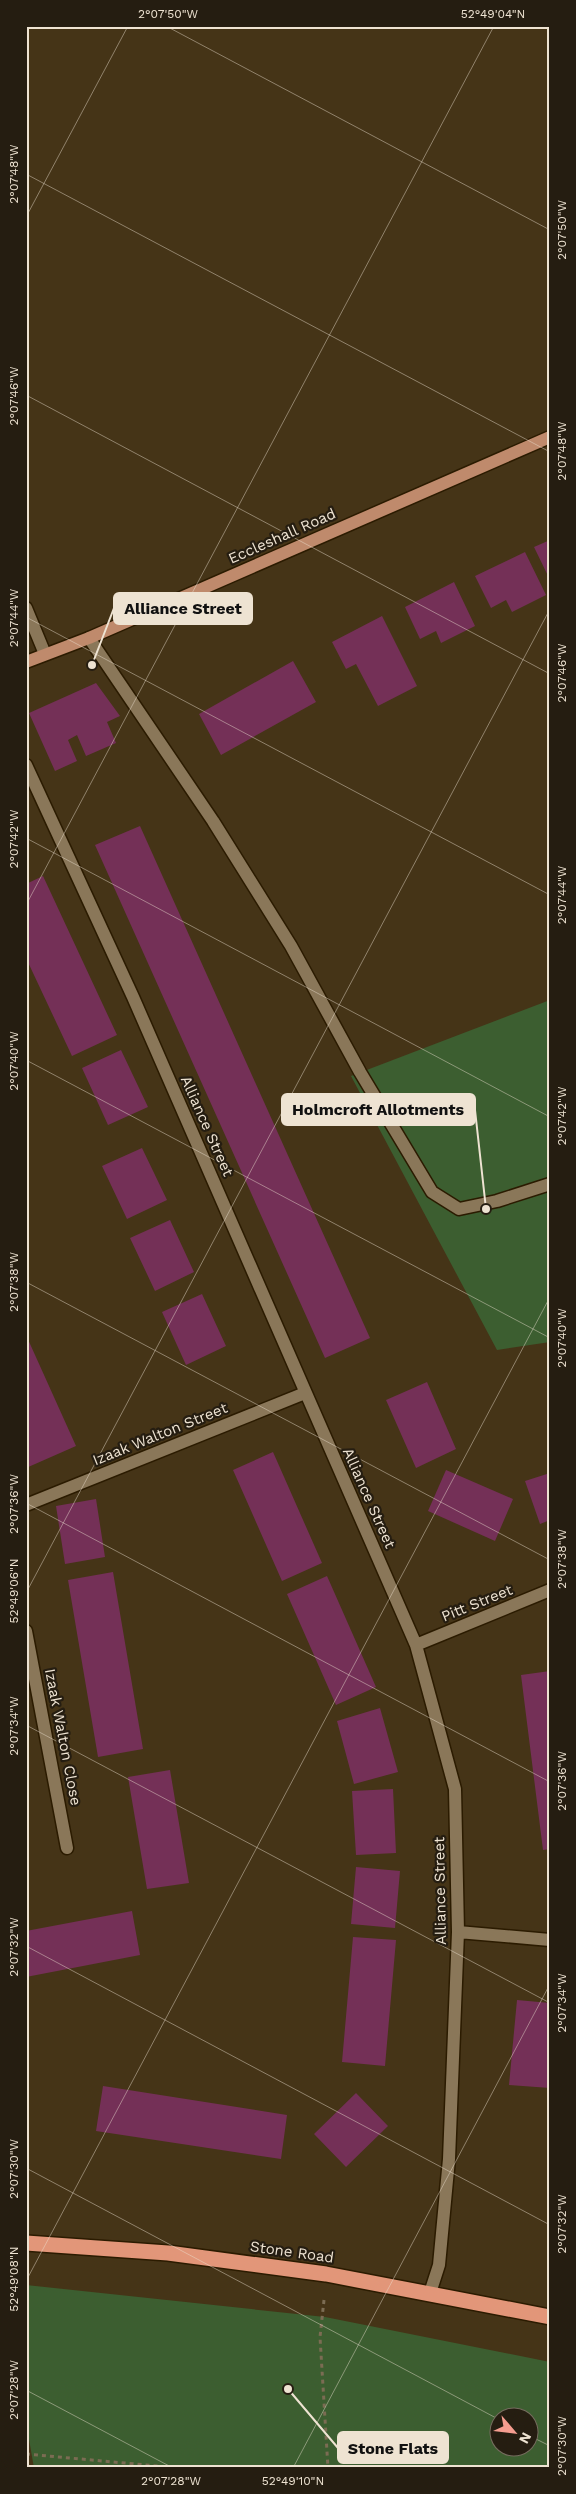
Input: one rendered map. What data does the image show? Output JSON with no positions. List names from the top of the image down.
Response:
{
  "streets": {
    "highway": ["Stone Road"],
    "main road": ["Eccleshall Road"],
    "street": [
      "Alliance Street",
      "Izaak Walton Street",
      "Pitt Street",
      "Izaak Walton Close"
    ]
  },
  "crossings": [
    ["Alliance Street", "Izaak Walton Street"],
    ["Alliance Street", "Pitt Street"],
    ["Alliance Street", "Stone Road"]
  ],
  "places": ["Alliance Street", "Holmcroft Allotments", "Stone Flats"],
  "north": "bottom right",
  "coordinates": [
    "2°07'50\"W",
    "52°49'04\"N",
    "2°07'48\"W",
    "2°07'46\"W",
    "2°07'44\"W",
    "2°07'42\"W",
    "2°07'40\"W",
    "2°07'38\"W",
    "2°07'36\"W",
    "52°49'06\"N",
    "2°07'34\"W",
    "2°07'32\"W",
    "2°07'30\"W",
    "52°49'08\"N",
    "2°07'28\"W",
    "52°49'10\"N"
  ]
}
